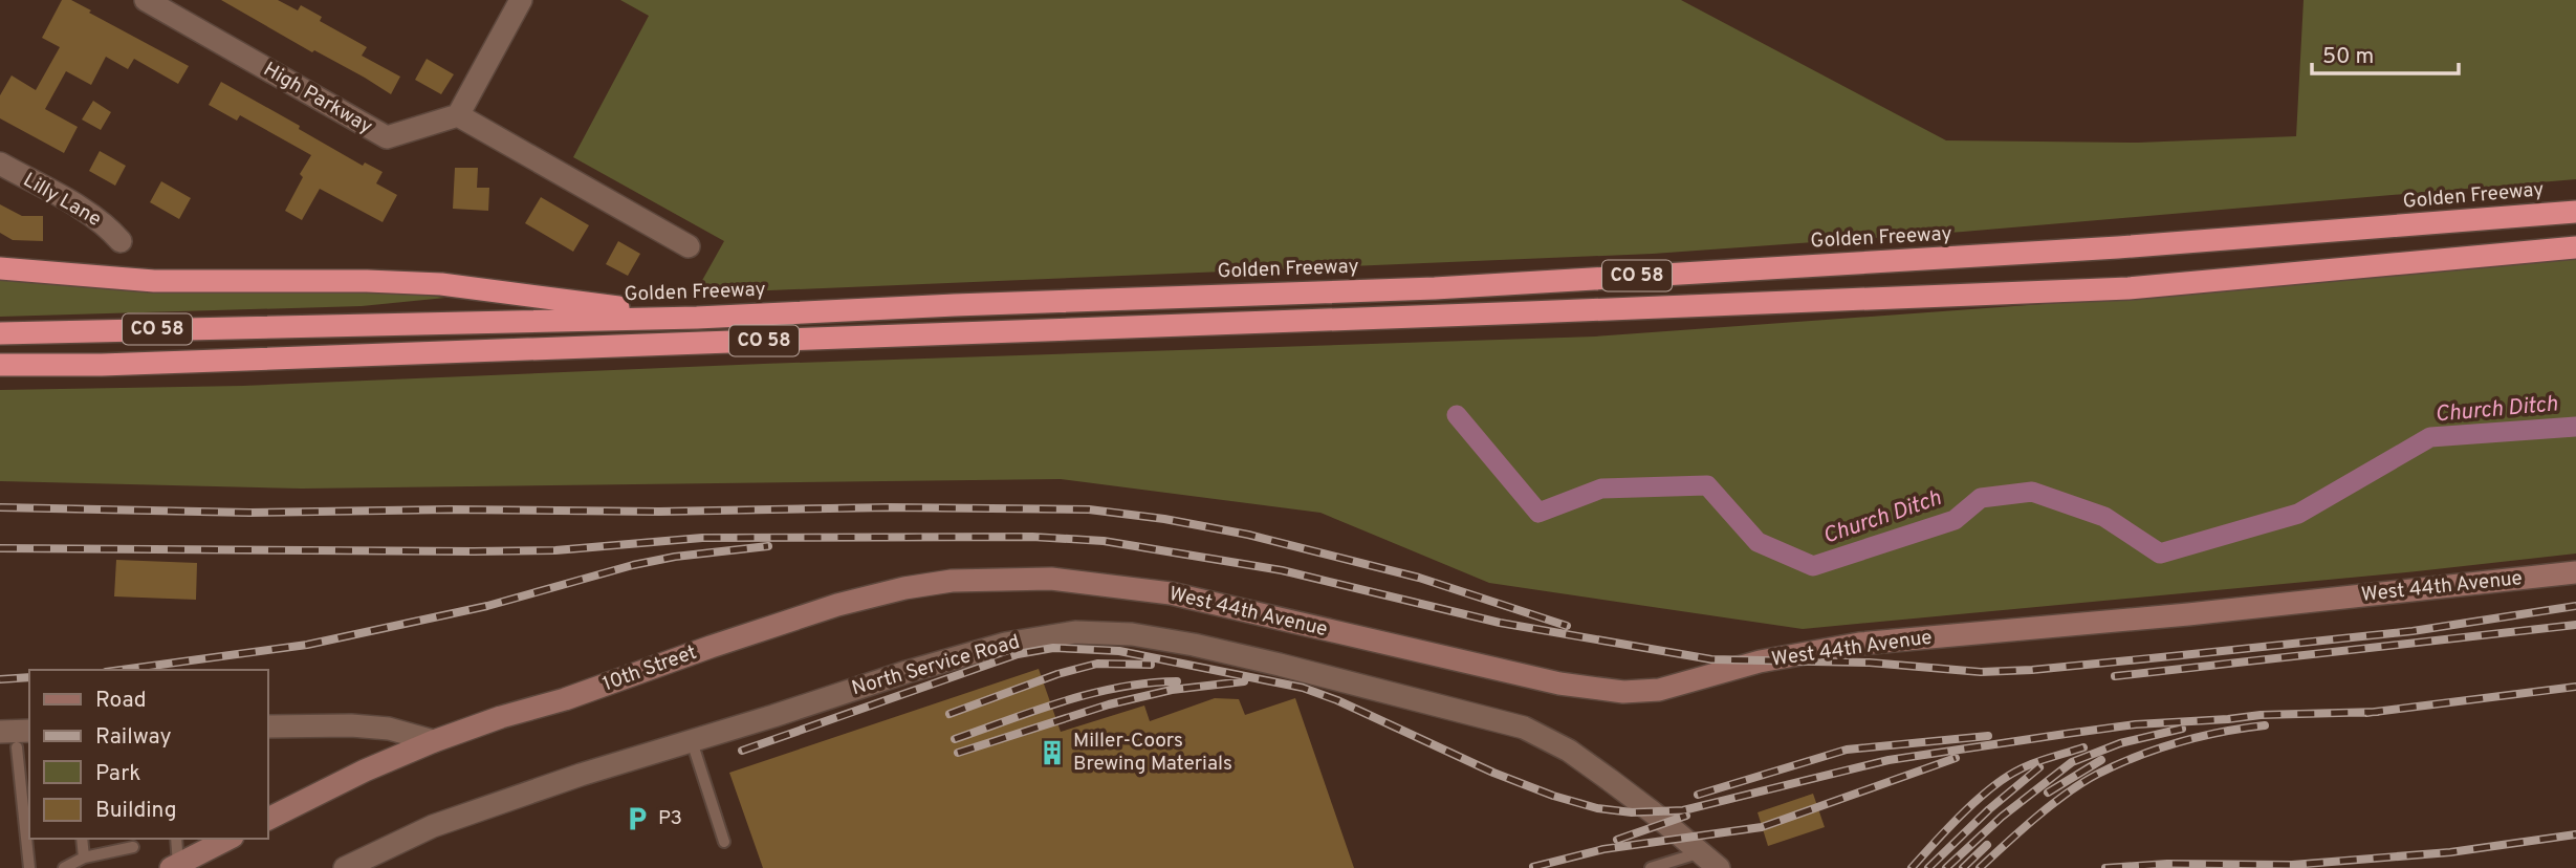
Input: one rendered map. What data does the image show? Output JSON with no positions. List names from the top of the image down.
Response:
{
  "streets": {
    "highway": ["Golden Freeway", "CO 58"],
    "street": [
      "High Parkway",
      "Lilly Lane",
      "West 44th Avenue",
      "North Service Road",
      "10th Street"
    ]
  },
  "crossings": [
    ["West 44th Avenue", "10th Street"]
  ],
  "water": ["Church Ditch"],
  "places": {
    "building": ["Miller-Coors Brewing Materials"],
    "parking": ["P3"]
  },
  "legend": [
    "Road",
    "Railway",
    "Park",
    "Building"
  ],
  "scale_bar": "50 m"
}
